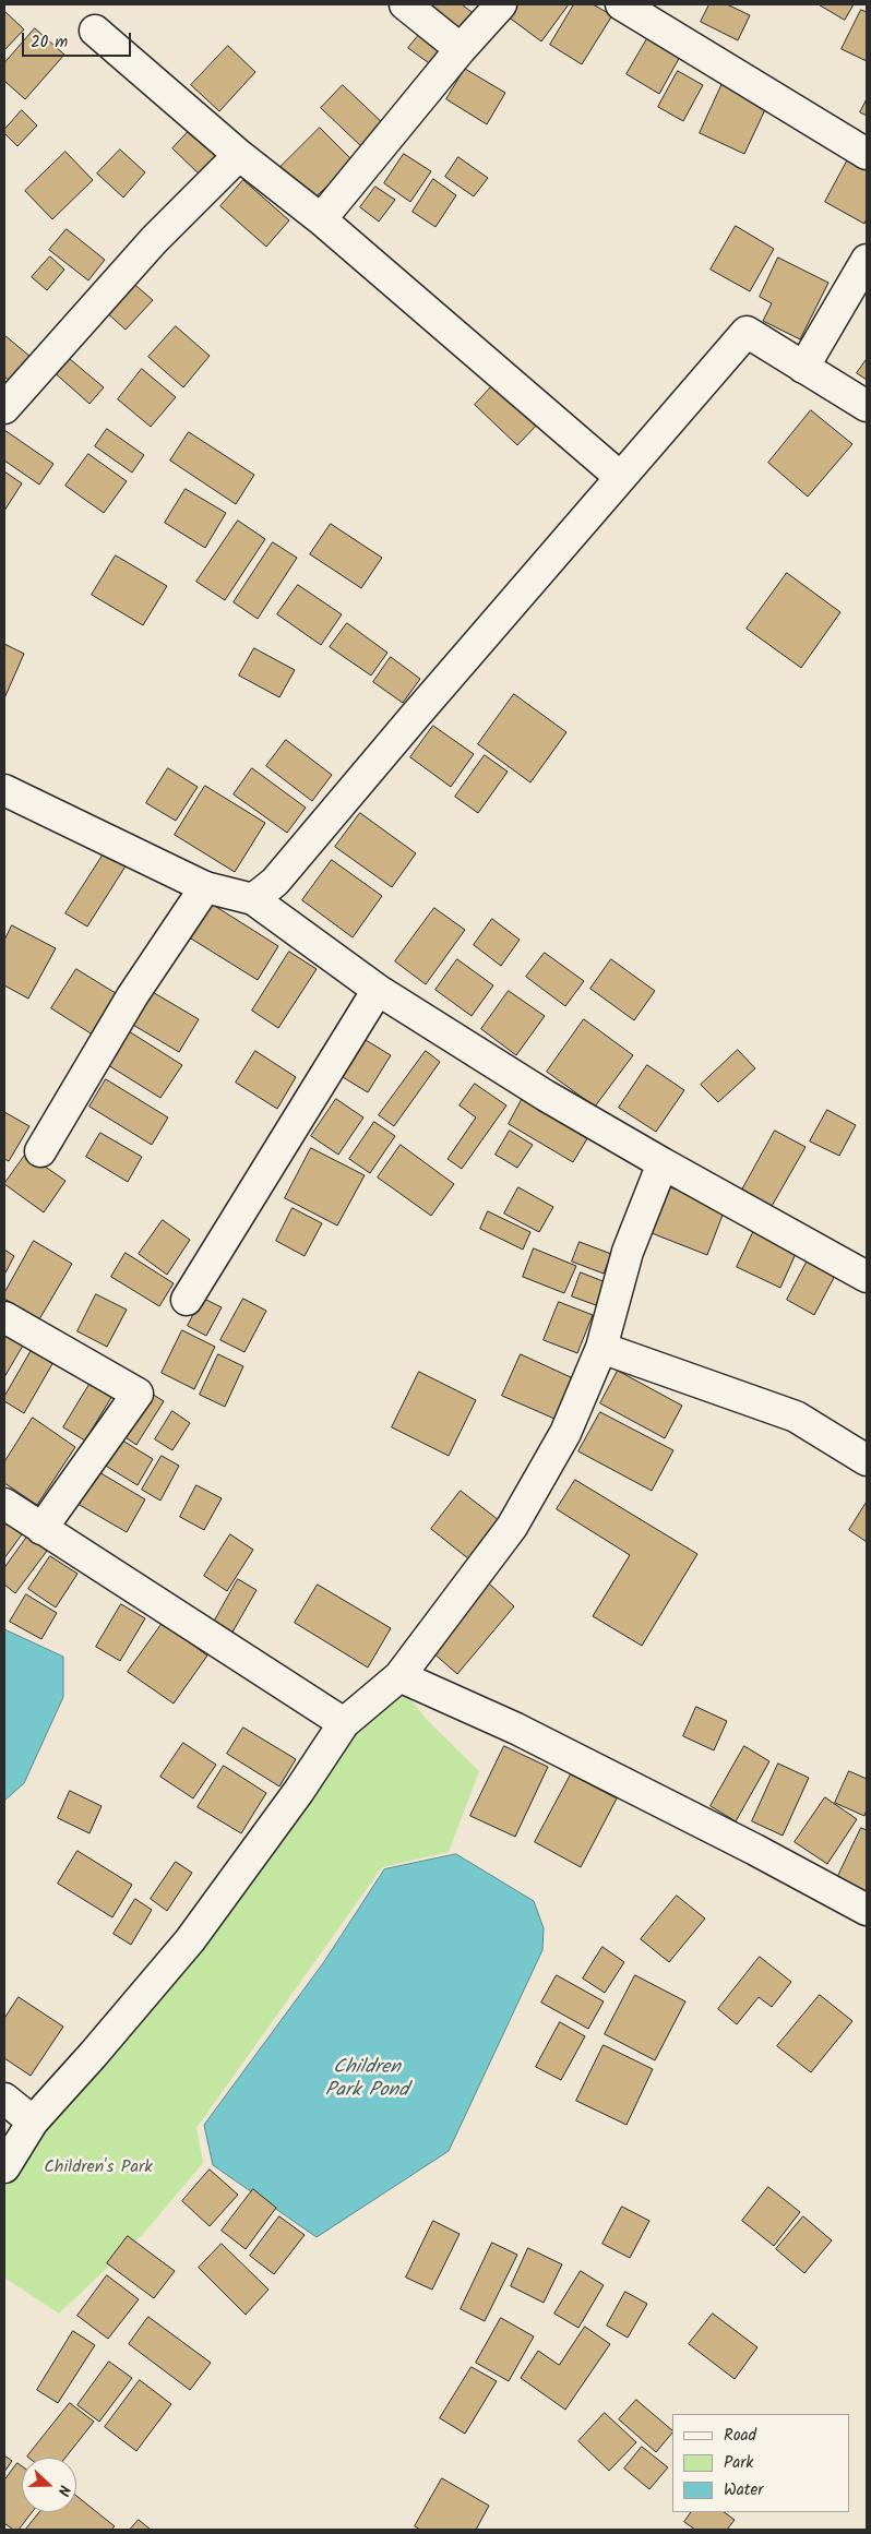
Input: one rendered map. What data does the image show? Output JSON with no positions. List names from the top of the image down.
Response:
{
  "water": ["Children Park Pond"],
  "parks": ["Children's Park"],
  "legend": ["Road", "Park", "Water"],
  "scale_bar": "20 m",
  "north": "right"
}
